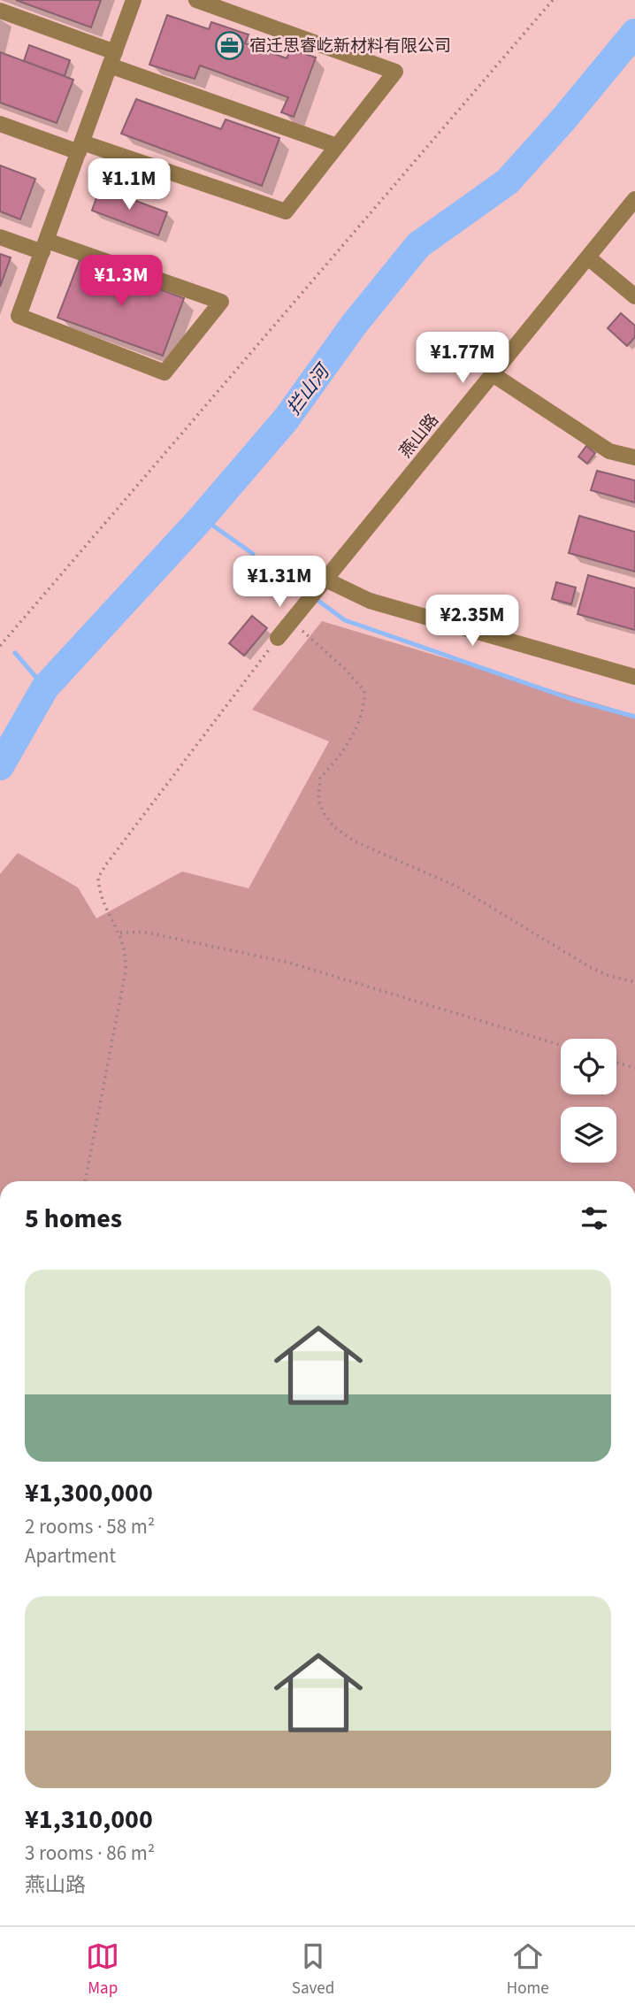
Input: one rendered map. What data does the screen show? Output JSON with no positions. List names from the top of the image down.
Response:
{
  "streets": {
    "street": ["燕山路"]
  },
  "water": ["拦山河"],
  "places": {
    "office": ["宿迁思睿屹新材料有限公司"]
  },
  "page": {
    "price": [
      "¥1.1M",
      "¥1.3M",
      "¥1.77M",
      "¥1.31M",
      "¥2.35M"
    ],
    "heading": "5 homes",
    "list": [
      {
        "name": "¥1,300,000",
        "note": "2 rooms · 58 m² · Apartment"
      },
      {
        "name": "¥1,310,000",
        "note": "3 rooms · 86 m² · 燕山路"
      }
    ],
    "tabs": ["Map", "Saved", "Home"]
  }
}
